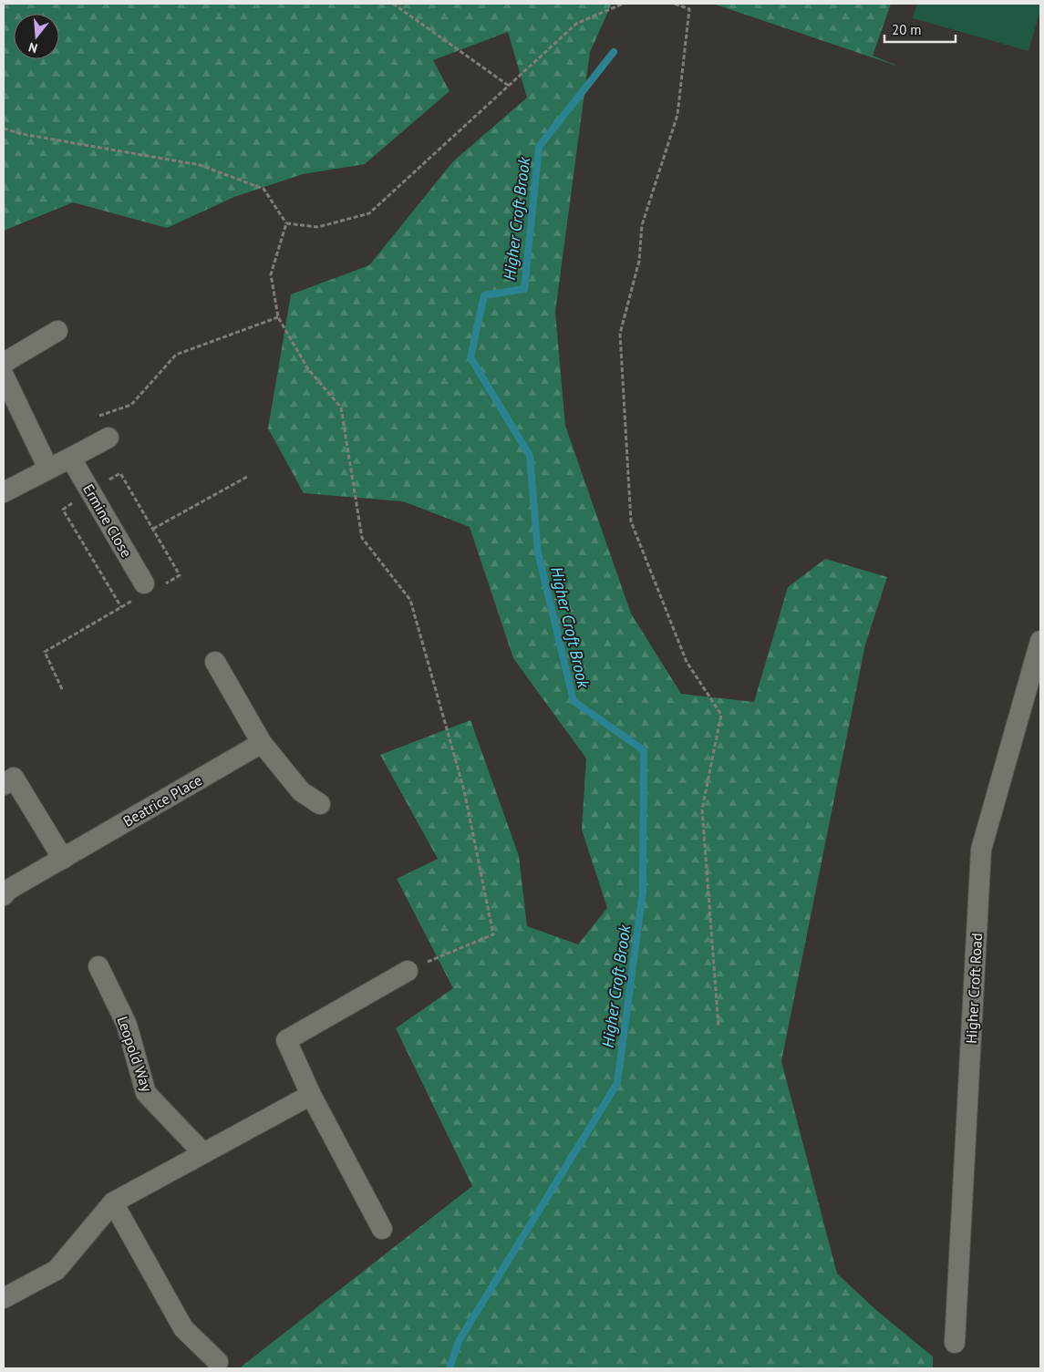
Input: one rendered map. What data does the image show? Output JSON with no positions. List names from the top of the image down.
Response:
{
  "streets": {
    "street": [
      "Ermine Close",
      "Beatrice Place",
      "Higher Croft Road",
      "Leopold Way"
    ]
  },
  "water": ["Higher Croft Brook"],
  "scale_bar": "20 m",
  "north": "bottom"
}
